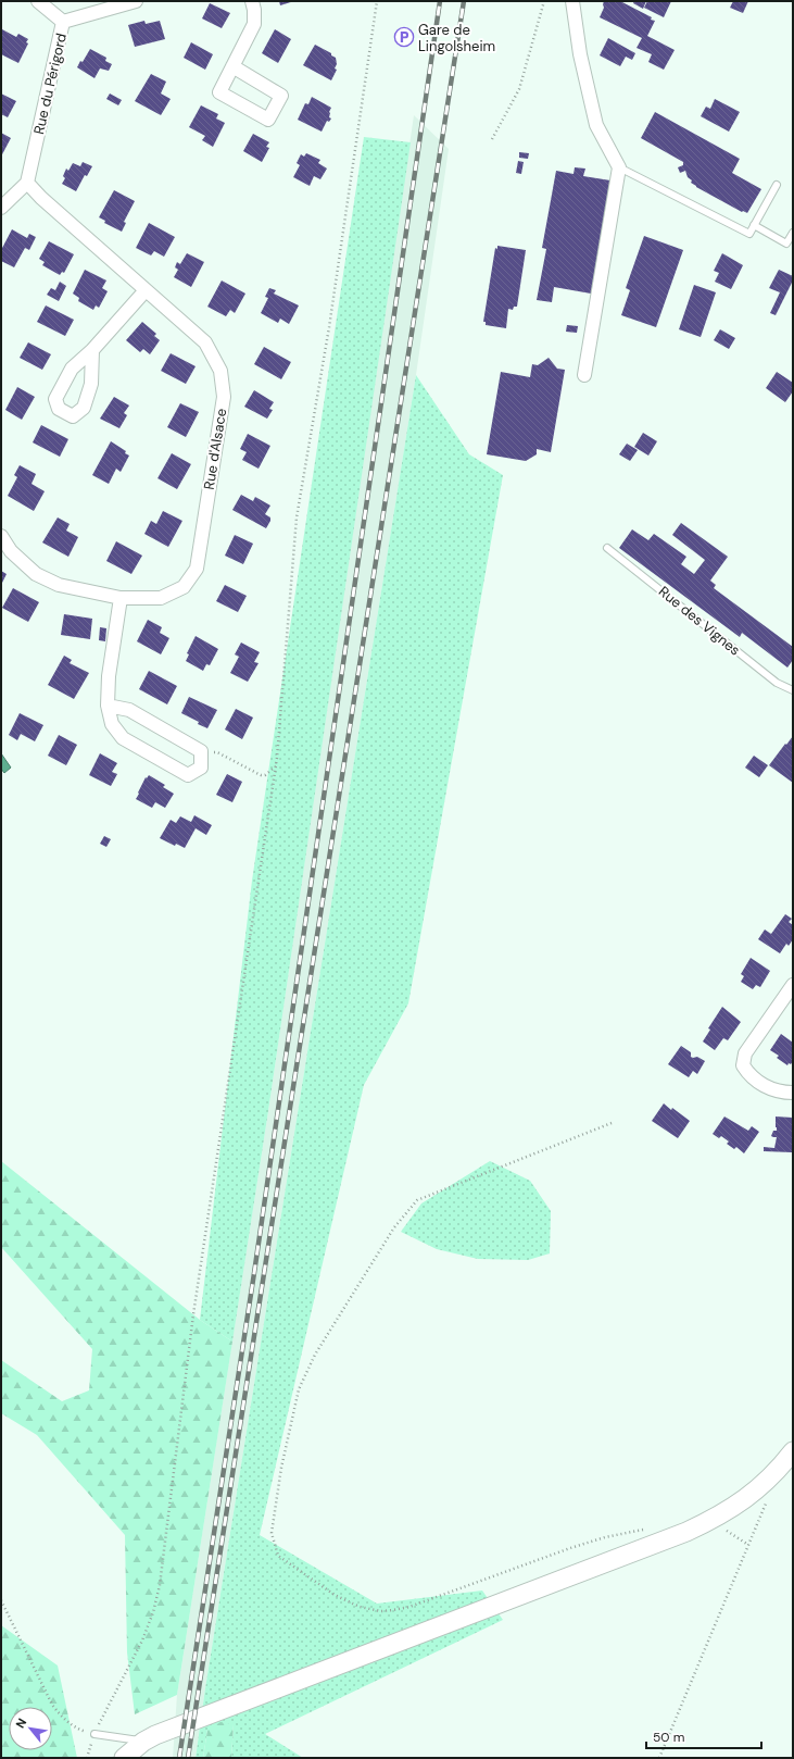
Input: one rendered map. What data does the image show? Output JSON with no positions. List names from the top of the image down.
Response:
{
  "streets": {
    "street": ["Rue du Périgord", "Rue d'Alsace"],
    "lane": ["Rue des Vignes"]
  },
  "crossings": [
    ["Rue du Périgord", "Rue d'Alsace"]
  ],
  "places": {
    "parking": ["Gare de Lingolsheim"]
  },
  "scale_bar": "50 m",
  "north": "top left"
}
